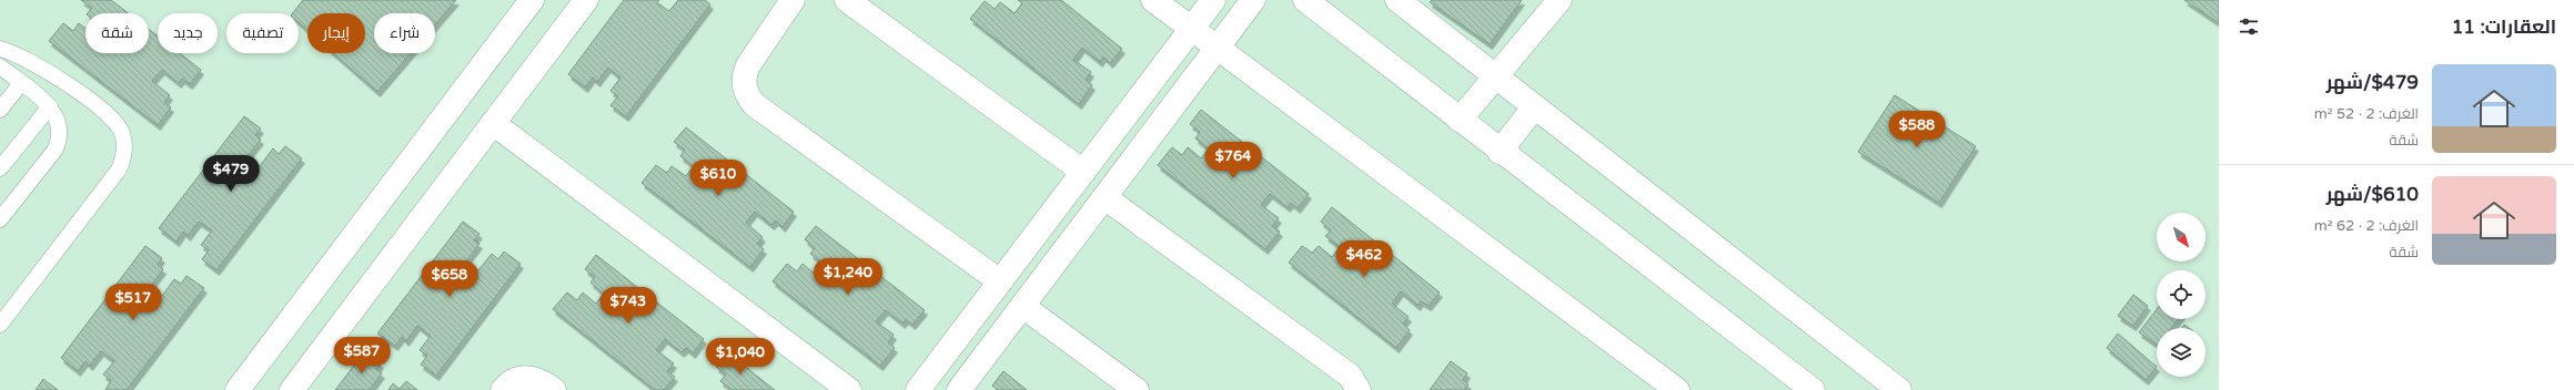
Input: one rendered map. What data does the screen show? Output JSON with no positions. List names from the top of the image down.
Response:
{
  "north": "bottom right",
  "page": {
    "heading": "العقارات: 11",
    "chip": [
      "شراء",
      "إيجار",
      "تصفية",
      "جديد",
      "شقة"
    ],
    "list": [
      {
        "name": "$479/شهر",
        "note": "الغرف: 2 · 52 m² · شقة"
      },
      {
        "name": "$610/شهر",
        "note": "الغرف: 2 · 62 m² · شقة"
      }
    ],
    "price": [
      "$588",
      "$764",
      "$479",
      "$610",
      "$462",
      "$1,240",
      "$658",
      "$517",
      "$743",
      "$587",
      "$1,040"
    ]
  }
}
